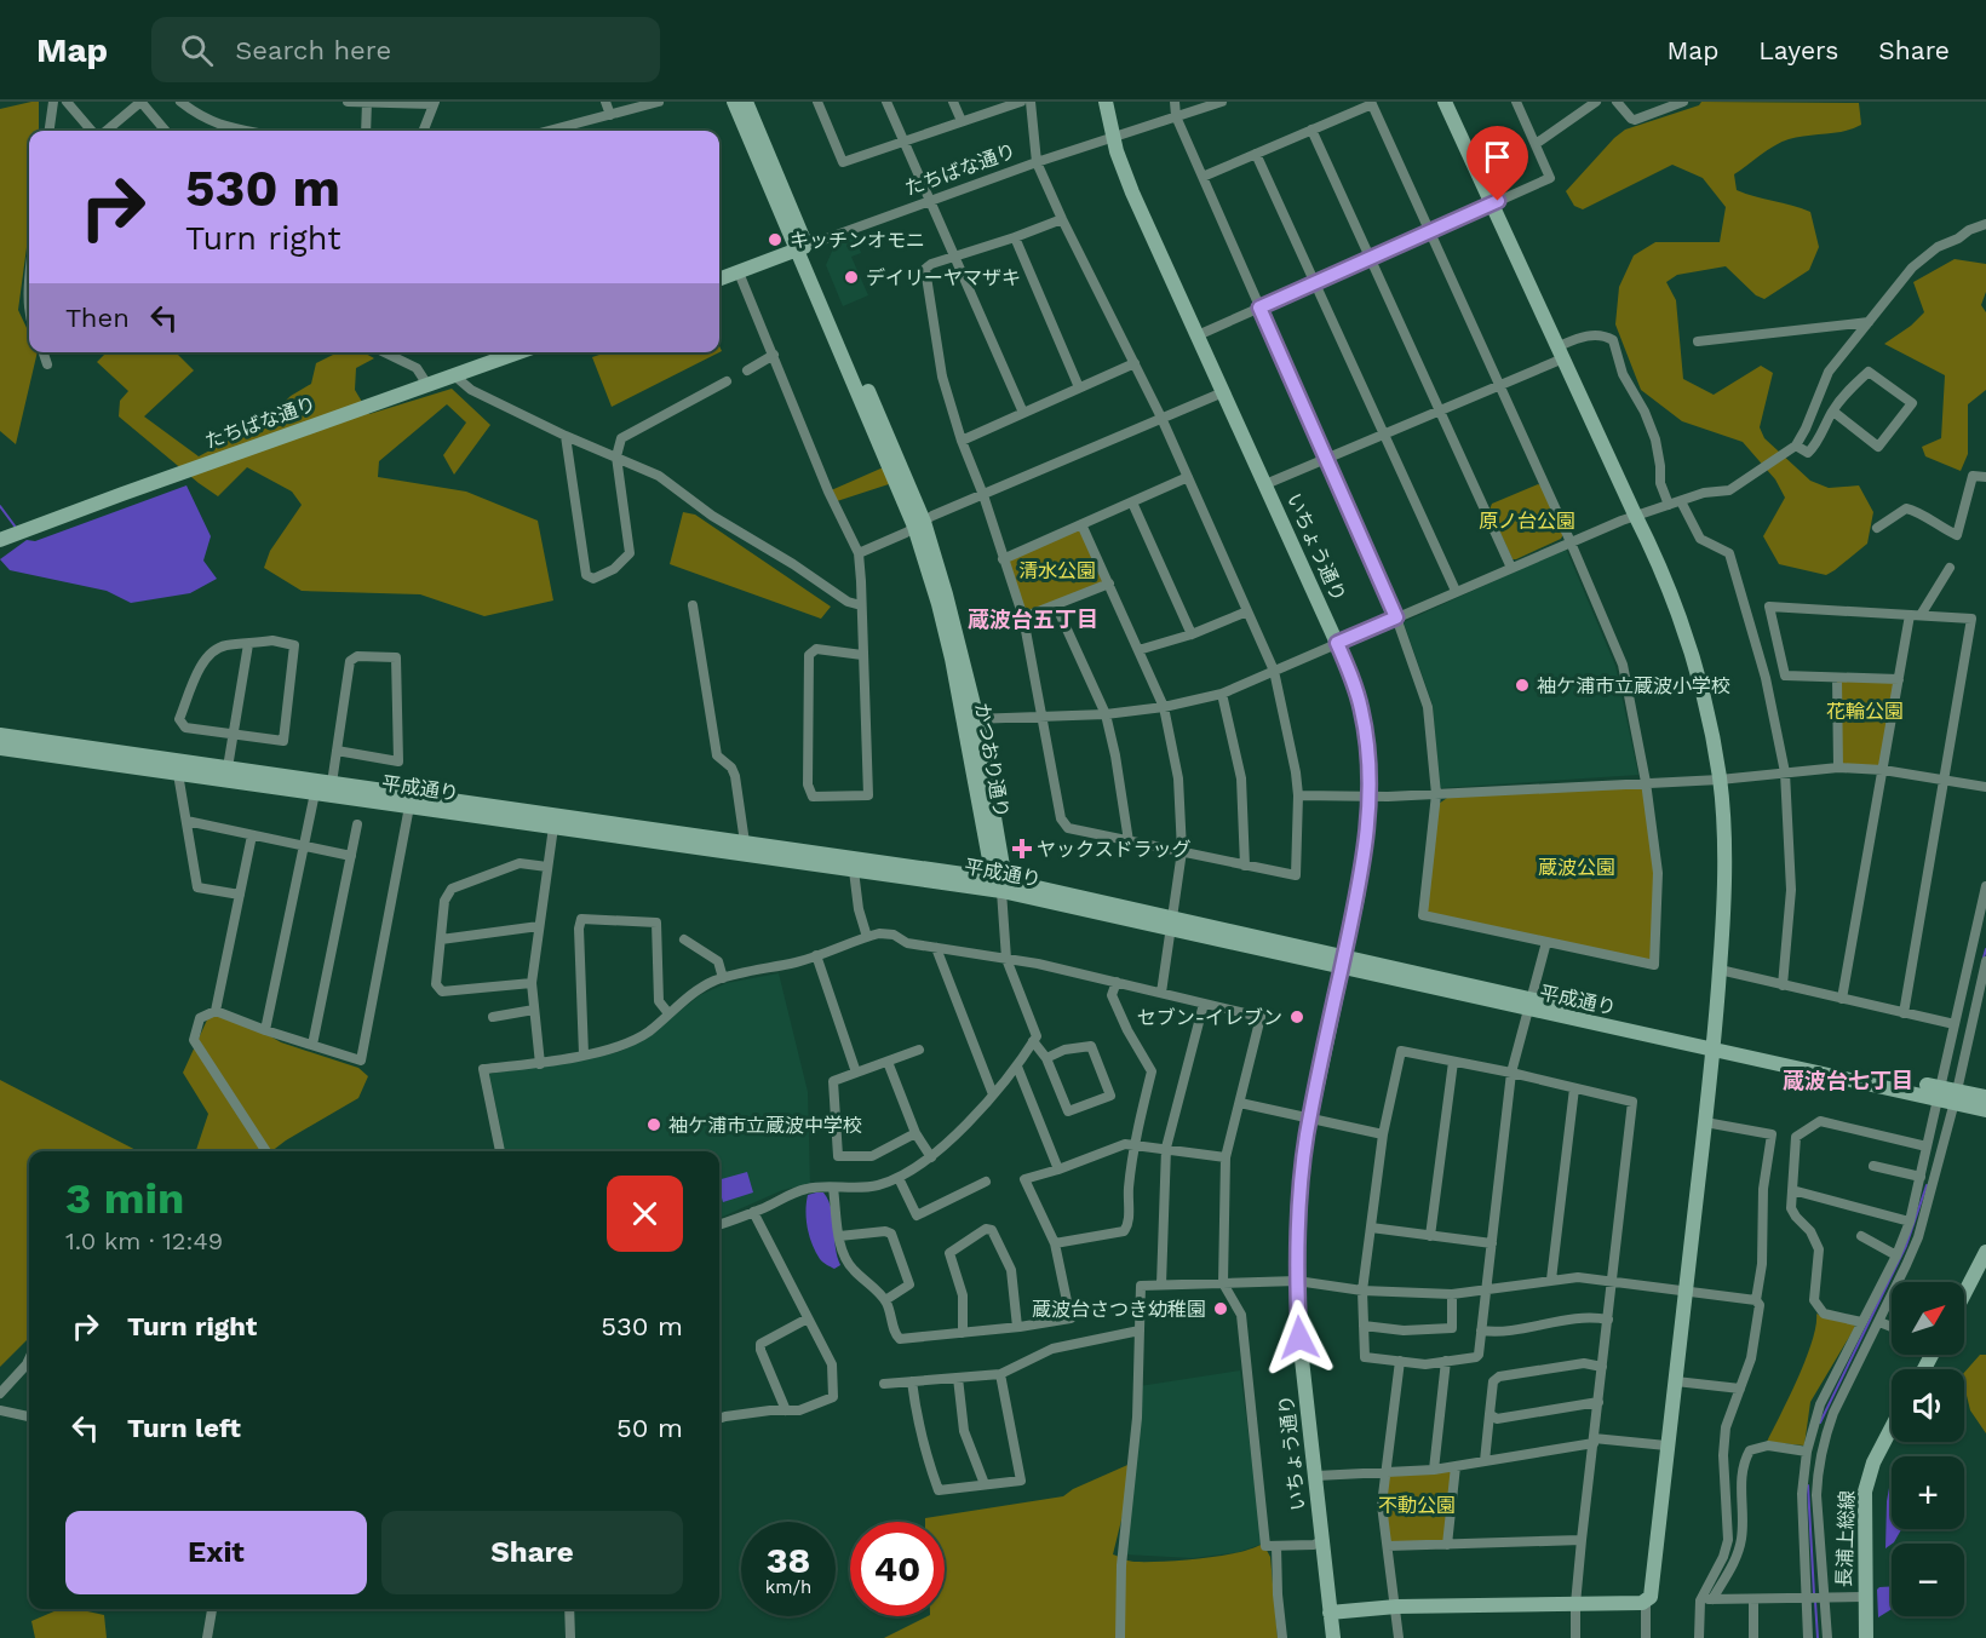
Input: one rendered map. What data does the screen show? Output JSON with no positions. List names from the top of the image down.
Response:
{
  "streets": {
    "street": [
      "たちばな通り",
      "いちょう通り",
      "かつおり通り",
      "平成通り",
      "長浦上総線"
    ]
  },
  "crossings": [
    ["たちばな通り", "いちょう通り"],
    ["たちばな通り", "かつおり通り"],
    ["いちょう通り", "平成通り"],
    ["かつおり通り", "平成通り"]
  ],
  "districts": ["蔵波台五丁目", "蔵波台七丁目"],
  "parks": [
    "原ノ台公園",
    "清水公園",
    "花輪公園",
    "蔵波公園",
    "不動公園"
  ],
  "places": {
    "other": [
      "キッチンオモニ",
      "デイリーヤマザキ",
      "袖ケ浦市立蔵波小学校",
      "セブン-イレブン",
      "袖ケ浦市立蔵波中学校",
      "蔵波台さつき幼稚園"
    ],
    "health": ["ヤックスドラッグ"]
  },
  "north": "top right",
  "page": {
    "header": "Map",
    "search": "Search here",
    "nav": ["Map", "Layers", "Share"],
    "turn": ["530 m", "Turn right"],
    "then": "Then",
    "heading": ["3 min", "1.0 km · 12:49"],
    "list": [
      {
        "name": "Turn right",
        "value": "530 m"
      },
      {
        "name": "Turn left",
        "value": "50 m"
      }
    ],
    "map_buttons": ["+", "−"],
    "buttons": ["Exit", "Share"],
    "speed": "38 km/h",
    "limit": "40"
  }
}
